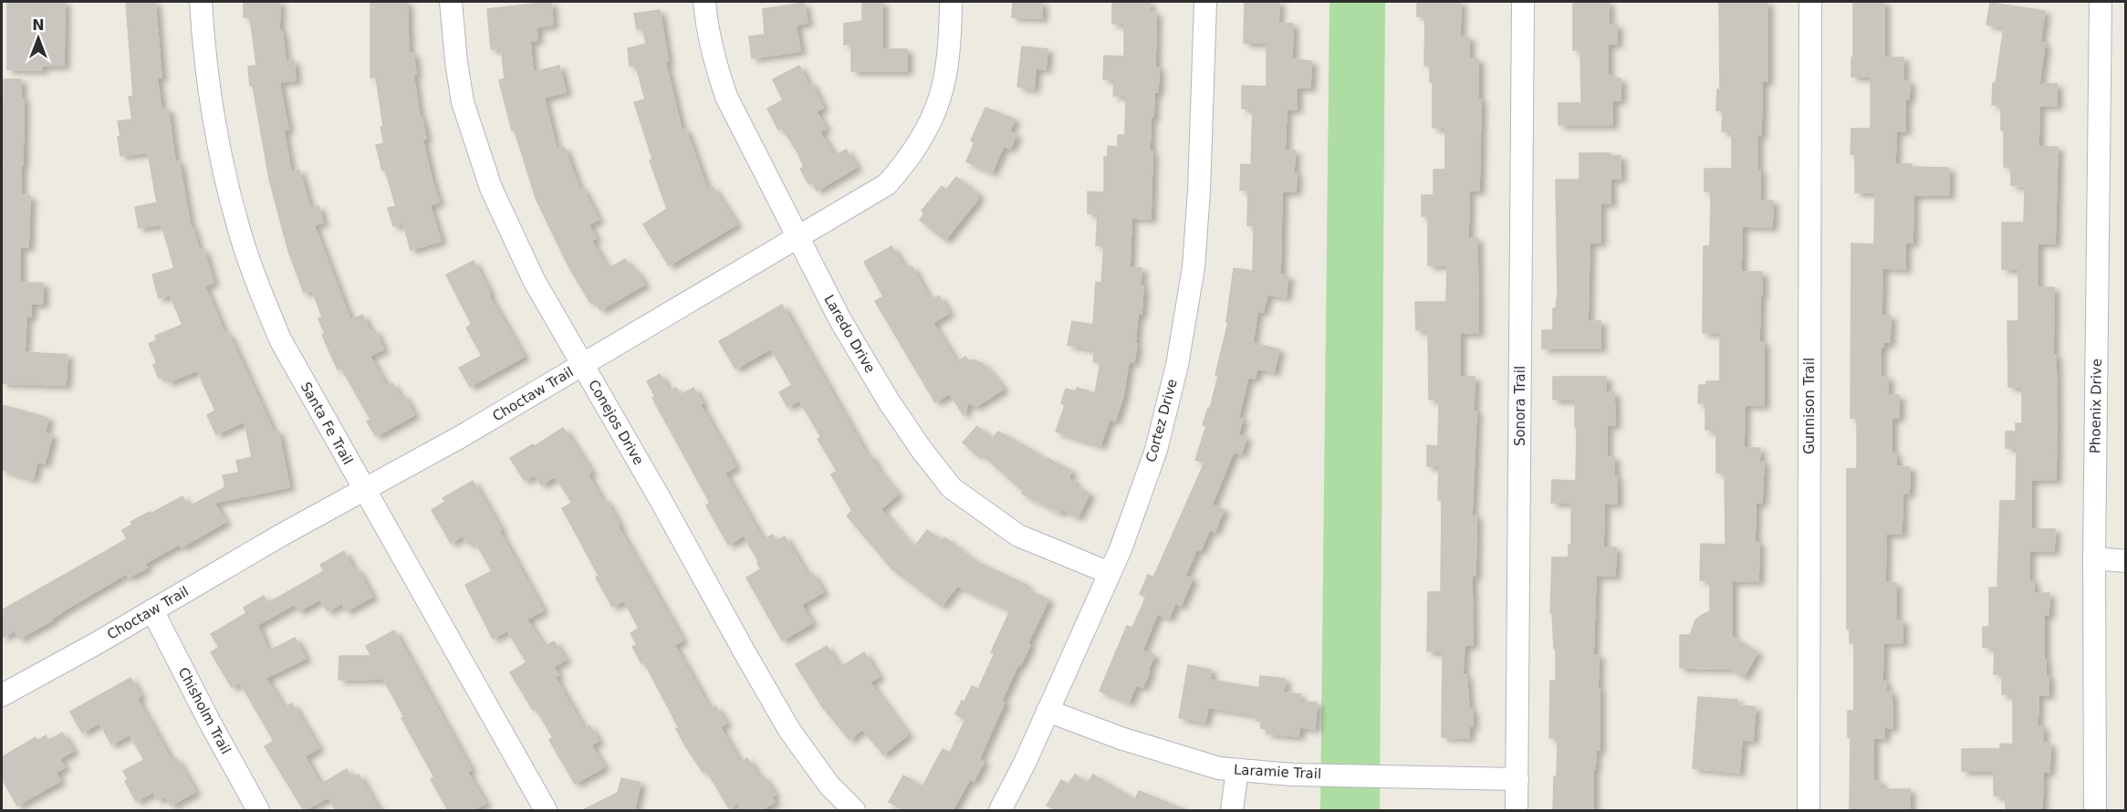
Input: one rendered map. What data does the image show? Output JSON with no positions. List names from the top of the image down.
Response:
{
  "streets": {
    "street": [
      "Laredo Drive",
      "Choctaw Trail",
      "Sonora Trail",
      "Gunnison Trail",
      "Phoenix Drive",
      "Cortez Drive",
      "Conejos Drive",
      "Santa Fe Trail",
      "Chisholm Trail",
      "Laramie Trail"
    ]
  },
  "crossings": [
    ["Laredo Drive", "Choctaw Trail"],
    ["Laredo Drive", "Cortez Drive"],
    ["Choctaw Trail", "Conejos Drive"],
    ["Choctaw Trail", "Santa Fe Trail"],
    ["Choctaw Trail", "Chisholm Trail"],
    ["Sonora Trail", "Laramie Trail"],
    ["Cortez Drive", "Laramie Trail"]
  ],
  "north": "top"
}
